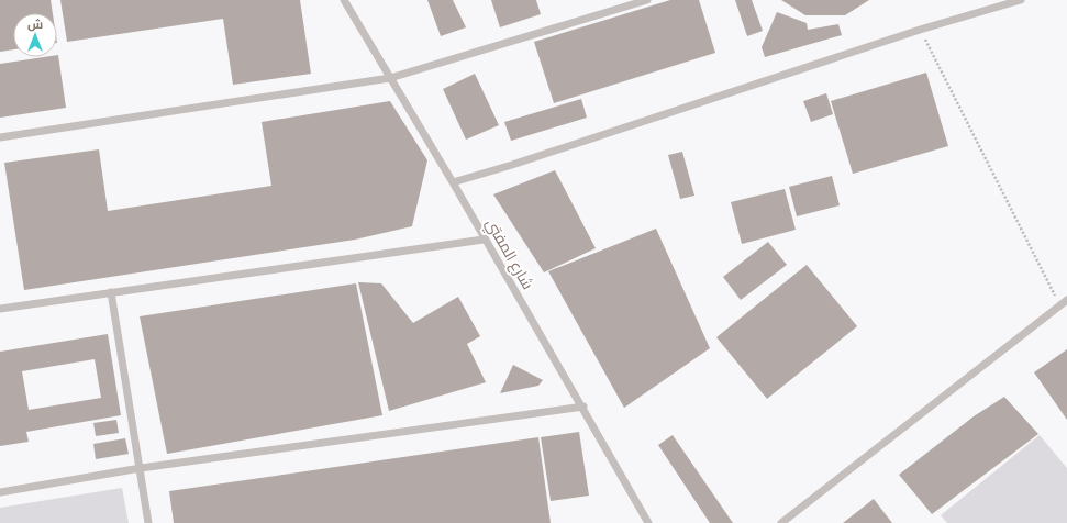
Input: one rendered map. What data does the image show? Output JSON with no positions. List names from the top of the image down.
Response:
{
  "streets": {
    "street": ["شارع المفتي"]
  },
  "north": "top"
}
